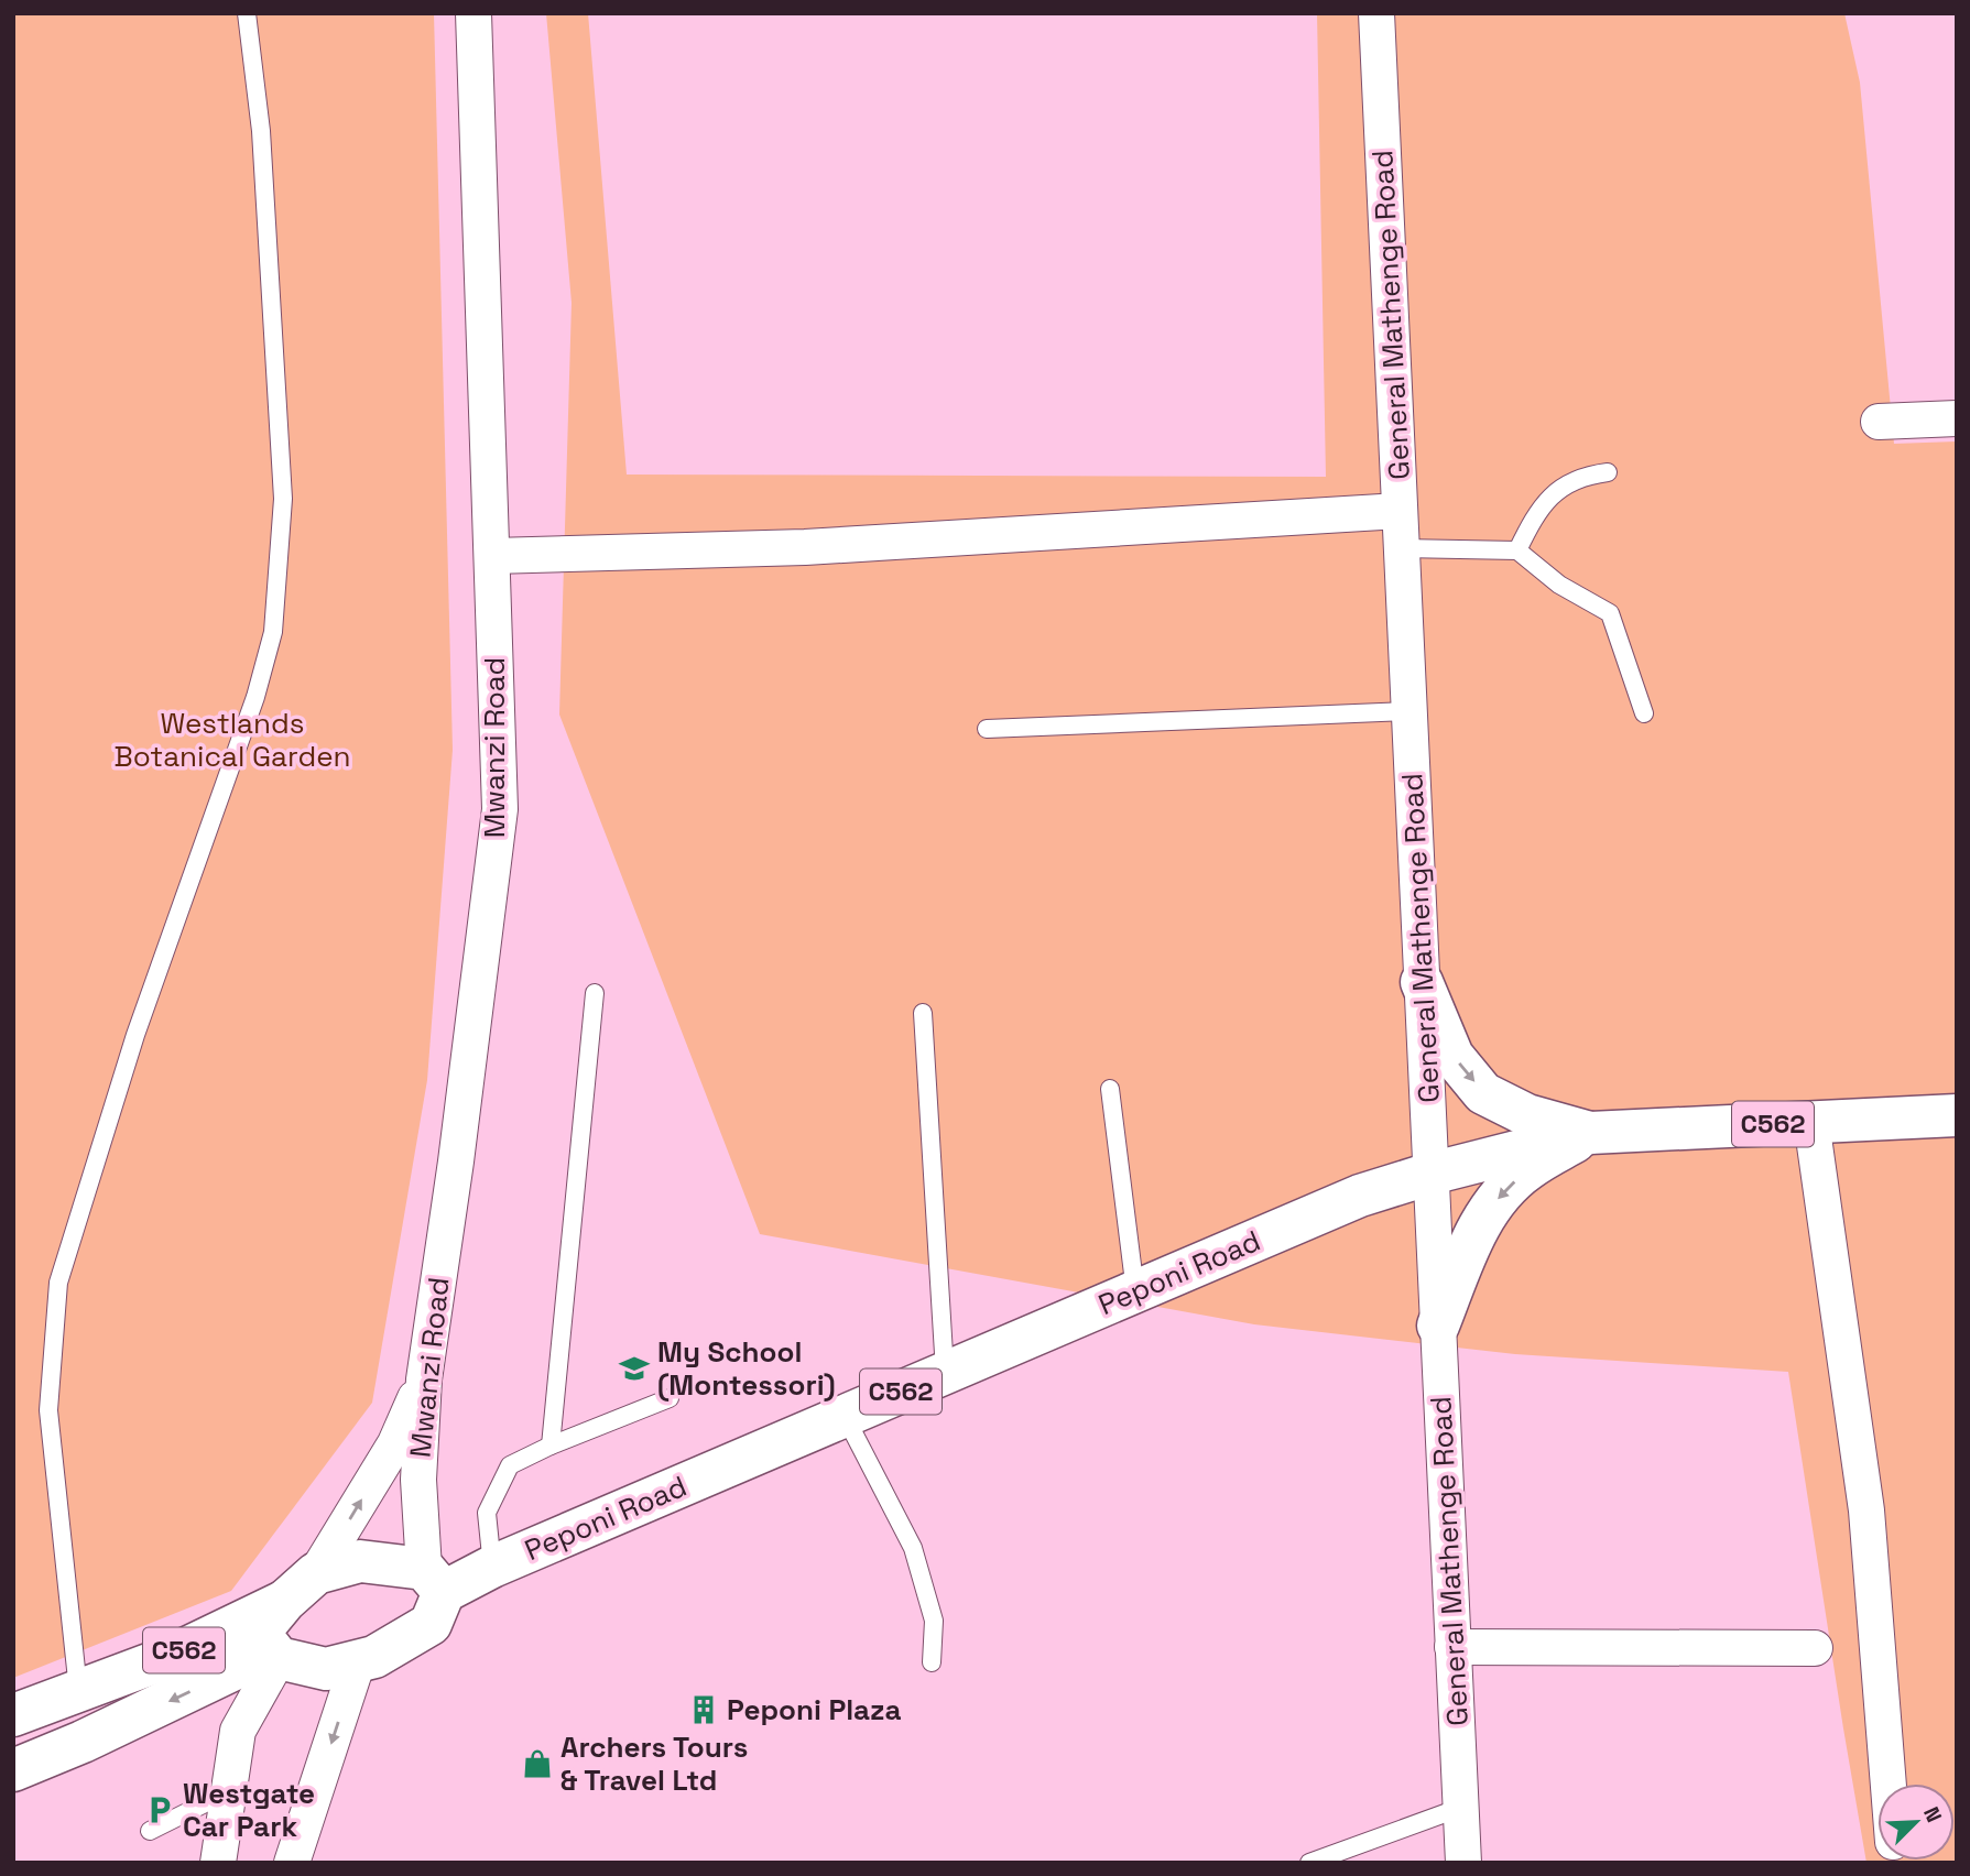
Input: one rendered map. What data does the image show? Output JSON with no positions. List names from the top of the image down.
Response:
{
  "streets": {
    "main road": ["C562", "Peponi Road"],
    "street": ["General Mathenge Road", "Mwanzi Road"]
  },
  "crossings": [
    ["General Mathenge Road", "Peponi Road"],
    ["Mwanzi Road", "Peponi Road"]
  ],
  "parks": ["Westlands Botanical Garden"],
  "places": {
    "school or university": ["My School (Montessori)"],
    "building": ["Peponi Plaza"],
    "shop": ["Archers Tours & Travel Ltd"],
    "parking": ["Westgate Car Park"]
  },
  "north": "top right"
}
